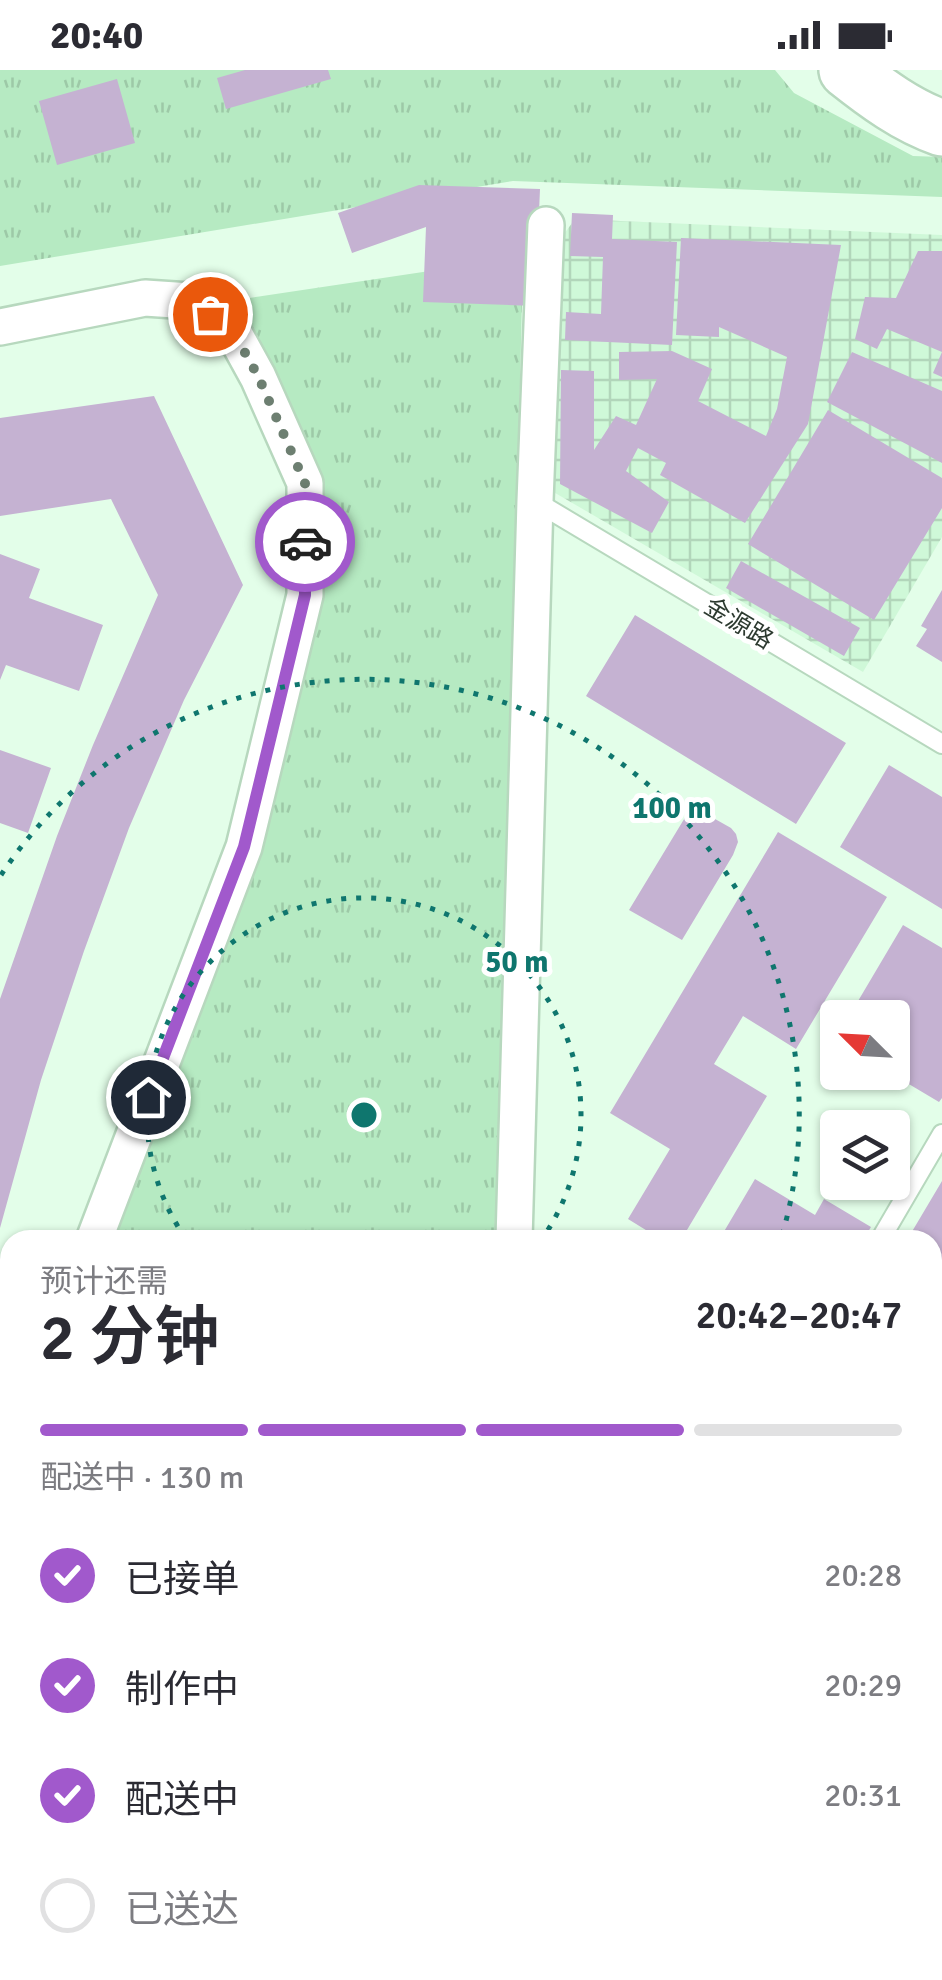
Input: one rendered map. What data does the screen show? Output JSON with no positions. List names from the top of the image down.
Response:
{
  "streets": {
    "lane": ["金源路"]
  },
  "north": "top left",
  "page": {
    "status": "20:40",
    "heading": ["2 分钟", "预计还需", "20:42–20:47"],
    "bar": "配送中 · 130 m",
    "list": [
      ["已接单", "20:28"],
      ["制作中", "20:29"],
      ["配送中", "20:31"],
      "已送达"
    ]
  },
  "rings": ["100 m", "50 m"]
}
